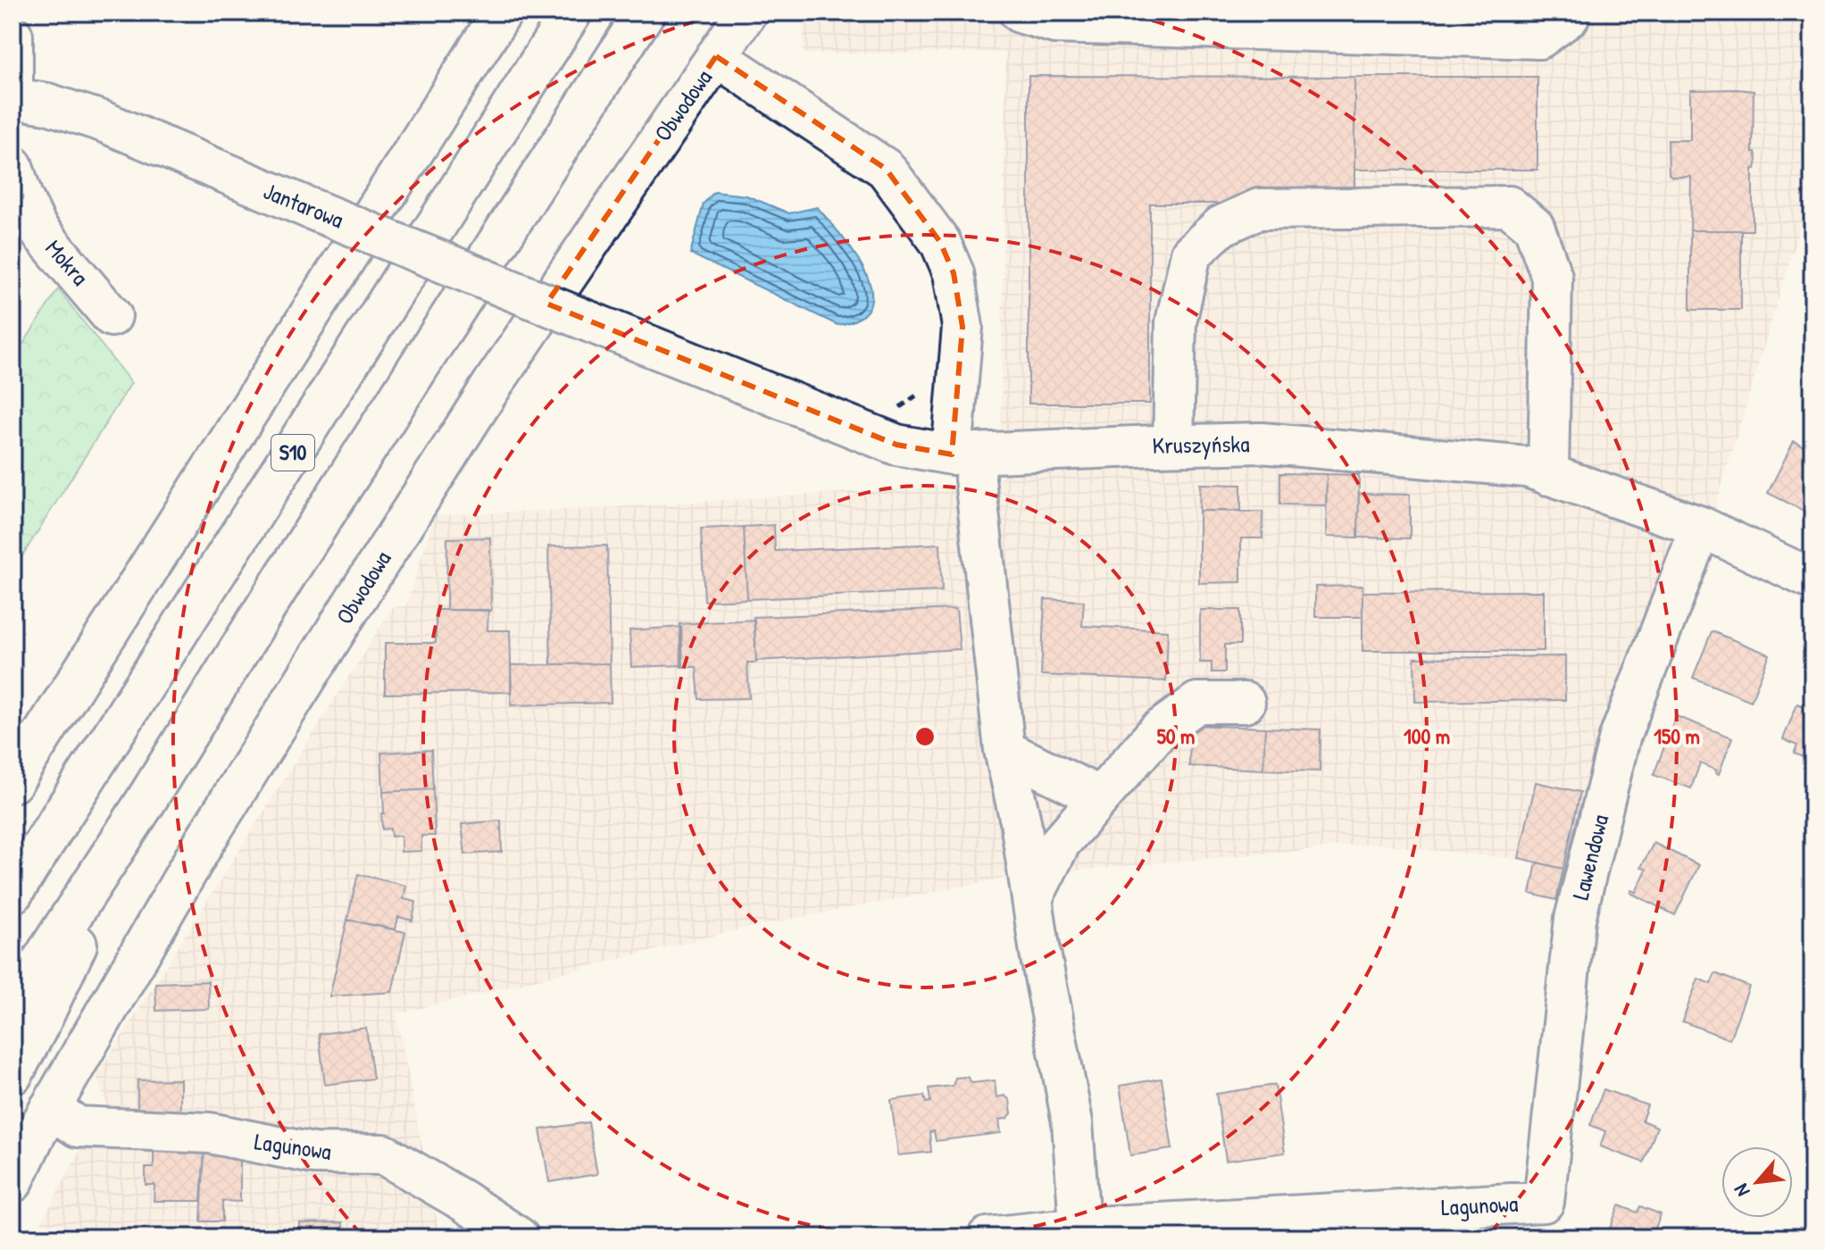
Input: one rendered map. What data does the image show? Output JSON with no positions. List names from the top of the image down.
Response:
{
  "streets": {
    "main road": [
      "Obwodowa",
      "Jantarowa",
      "Mokra",
      "Kruszyńska",
      "S10",
      "Lawendowa",
      "Lagunowa"
    ]
  },
  "crossings": [
    ["Obwodowa", "Lagunowa"],
    ["Jantarowa", "Kruszyńska"],
    ["Kruszyńska", "Lawendowa"],
    ["Lawendowa", "Lagunowa"]
  ],
  "north": "bottom left",
  "rings": ["50 m", "100 m", "150 m"]
}
